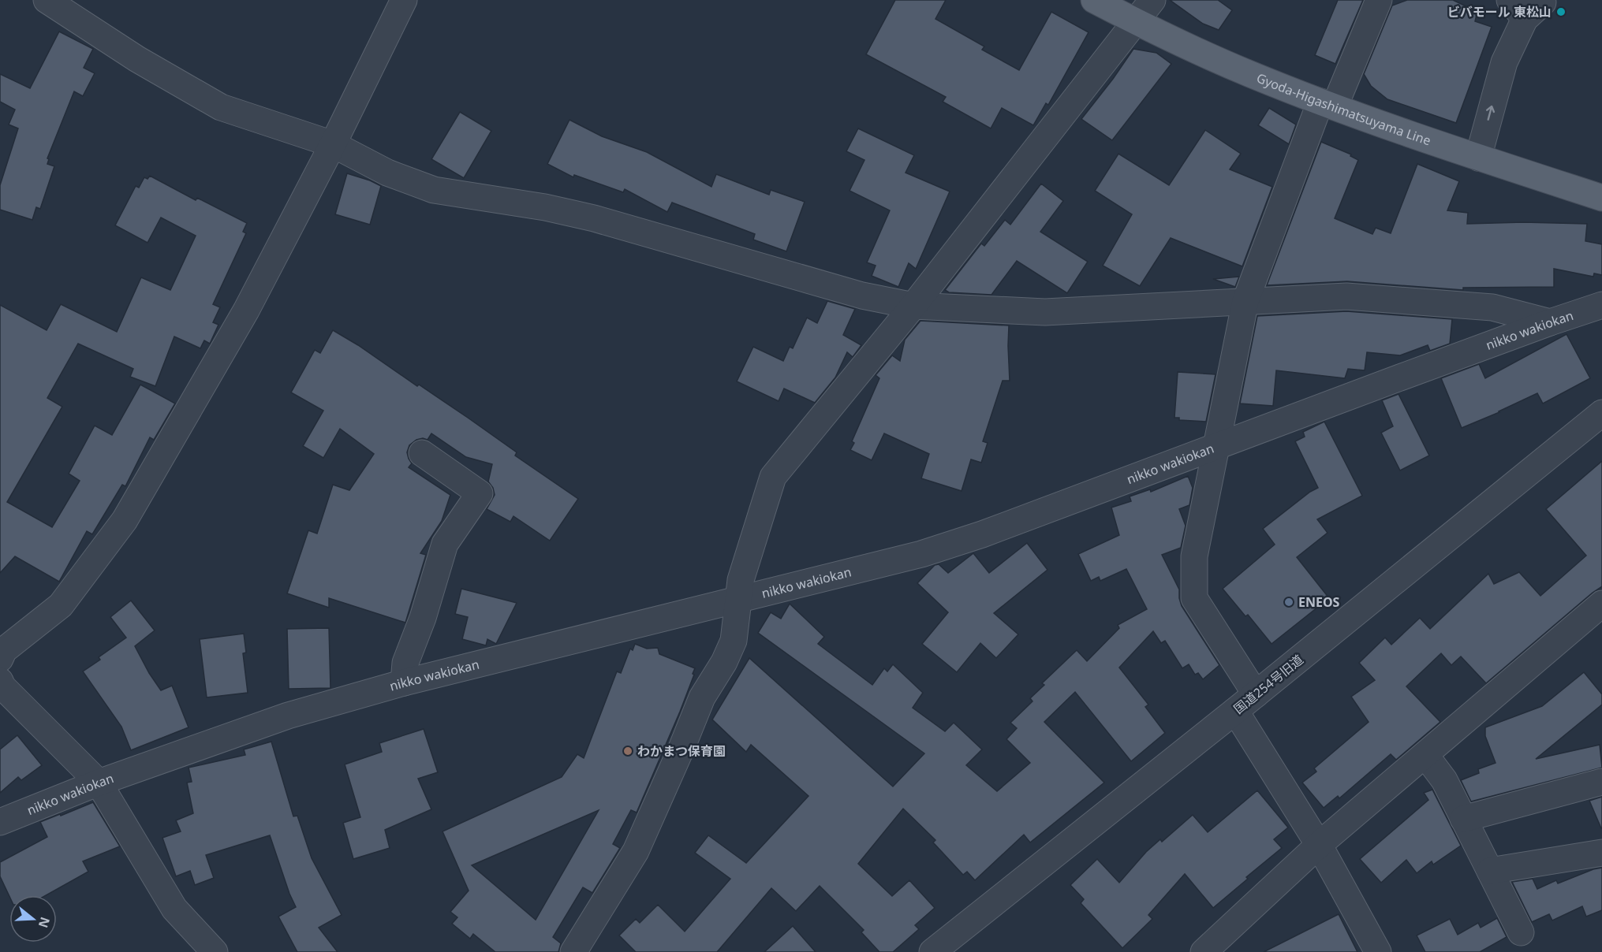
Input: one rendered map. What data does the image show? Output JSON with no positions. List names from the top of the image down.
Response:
{
  "streets": {
    "main road": ["Gyoda-Higashimatsuyama Line"],
    "street": ["nikko wakiokan", "国道254号旧道"]
  },
  "places": ["ビバモール 東松山", "ENEOS", "わかまつ保育園"],
  "north": "right"
}
